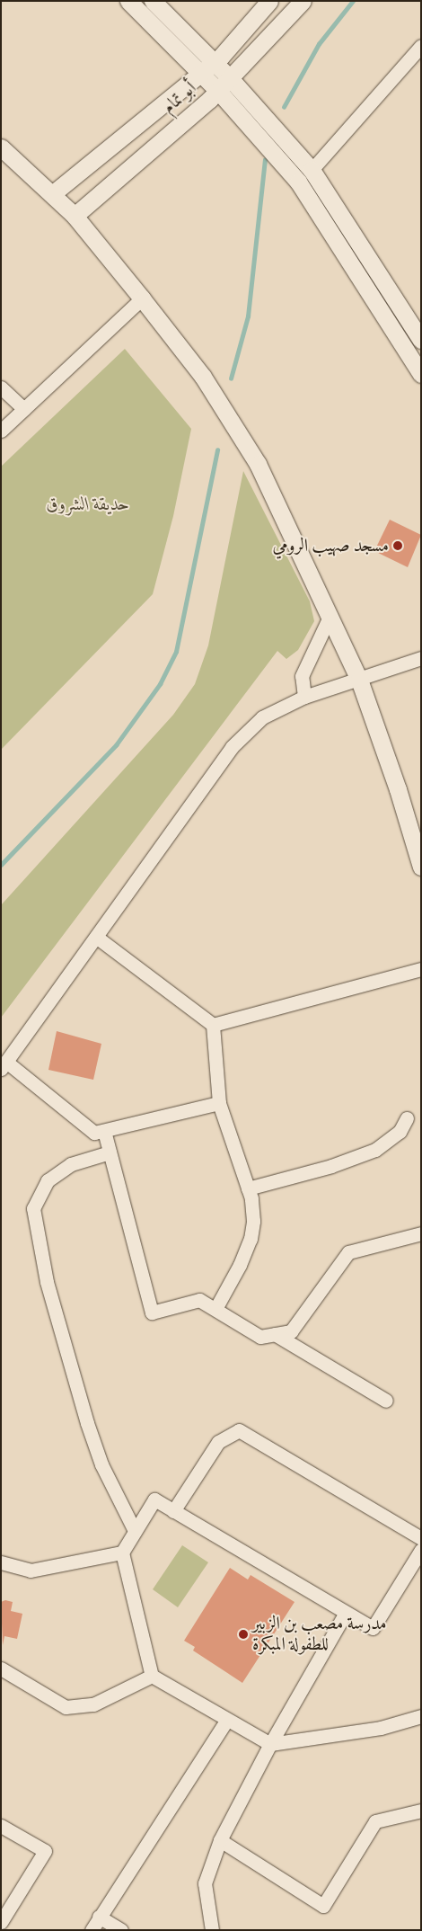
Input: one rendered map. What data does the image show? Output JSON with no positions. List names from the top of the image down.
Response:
{
  "streets": {
    "street": ["أبو تمام"]
  },
  "parks": ["حديقة الشروق"],
  "places": ["مسجد صهيب الرومي", "مدرسة مصعب بن الزبير للطفولة المبكرة"]
}
